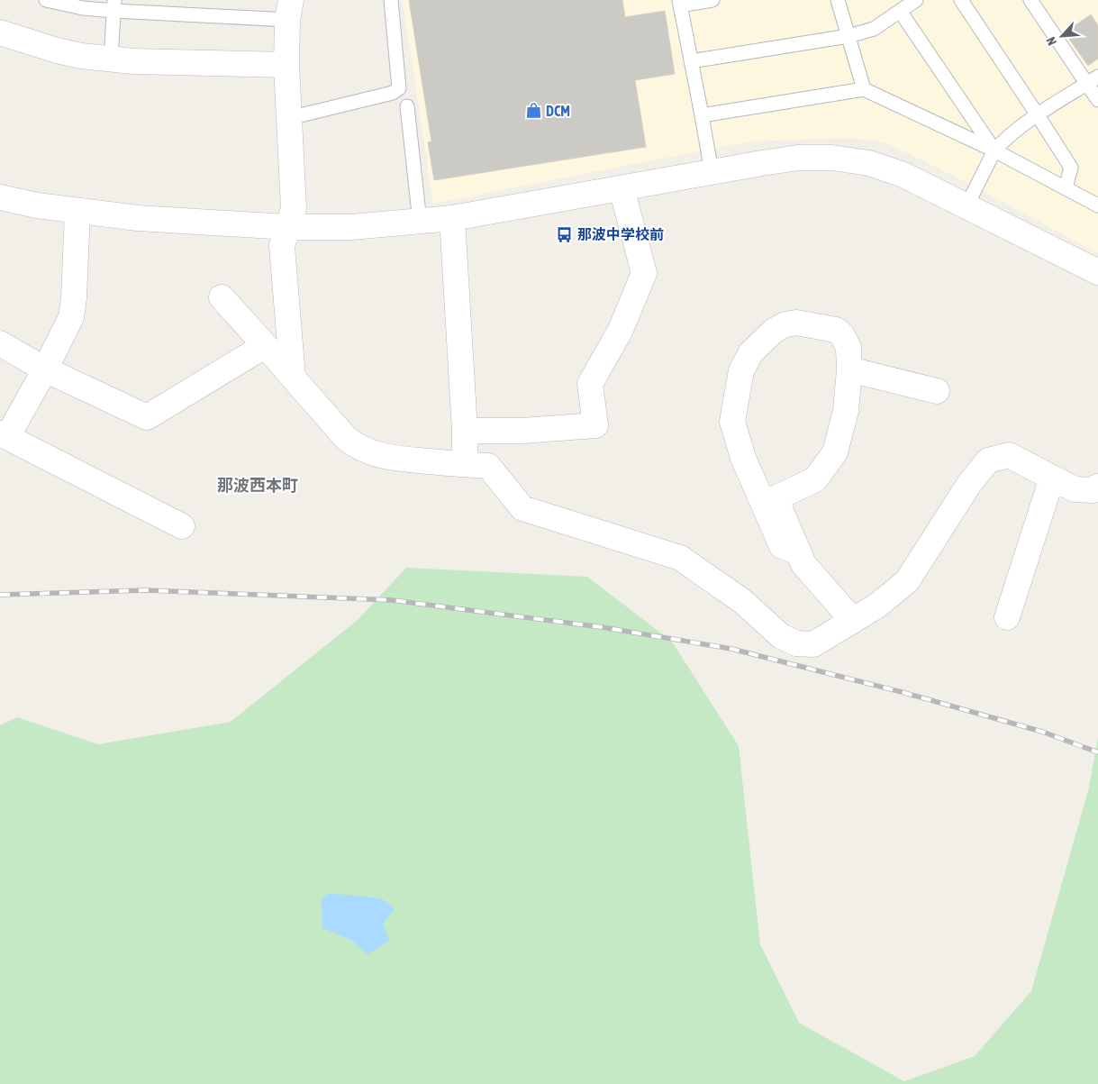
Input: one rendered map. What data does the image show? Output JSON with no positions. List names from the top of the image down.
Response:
{
  "districts": ["那波西本町"],
  "places": {
    "shop": ["DCM"],
    "bus stop": ["那波中学校前"]
  },
  "north": "bottom left"
}
